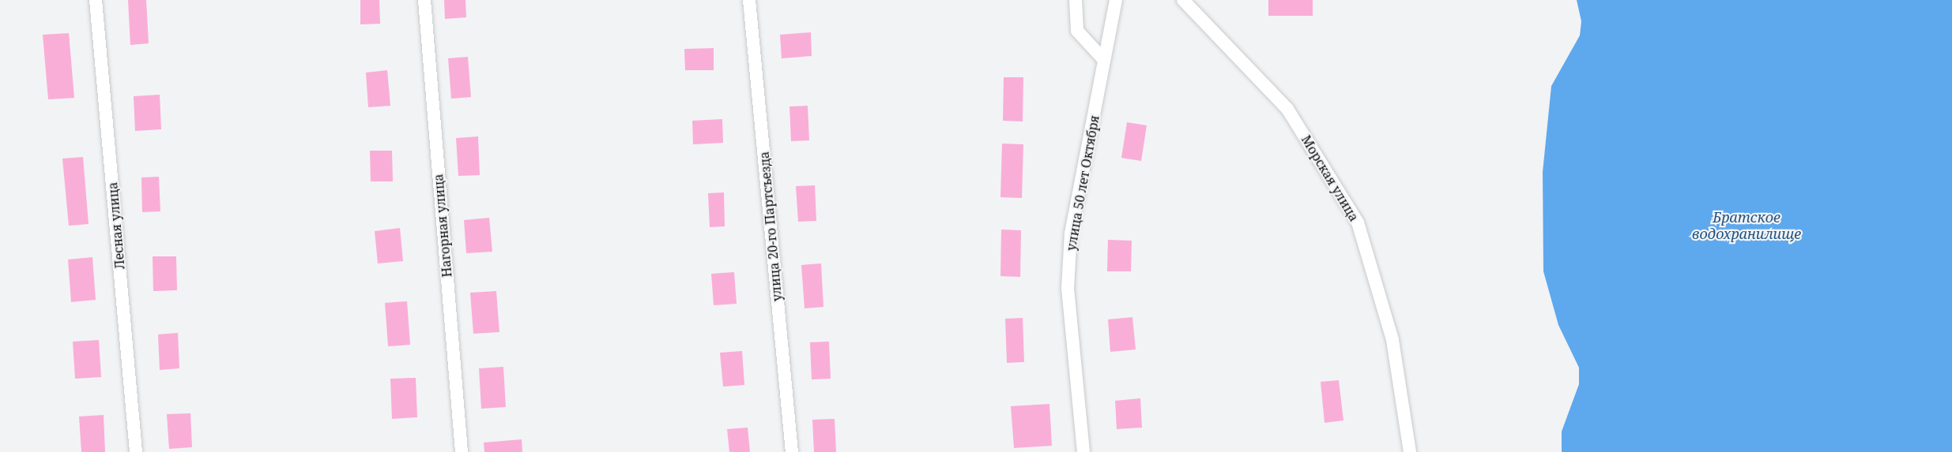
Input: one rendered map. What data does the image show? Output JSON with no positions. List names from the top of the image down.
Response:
{
  "streets": {
    "street": [
      "Морская улица",
      "улица 50 лет Октября",
      "Лесная улица",
      "Нагорная улица",
      "улица 20-го Партсъезда"
    ]
  },
  "water": ["Братское водохранилище"]
}
